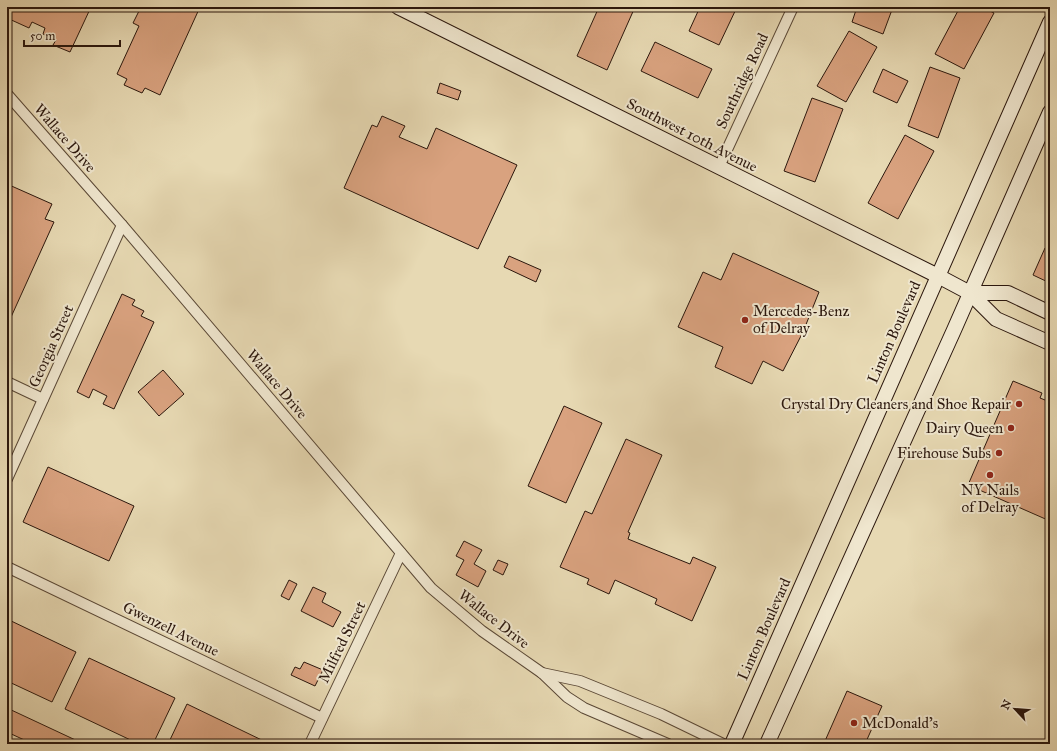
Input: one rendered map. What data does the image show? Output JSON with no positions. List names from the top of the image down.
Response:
{
  "streets": {
    "main road": ["Southwest 10th Avenue", "Linton Boulevard"],
    "street": [
      "Southridge Road",
      "Wallace Drive",
      "Georgia Street",
      "Gwenzell Avenue",
      "Milfred Street"
    ]
  },
  "crossings": [
    ["Southridge Road", "Southwest 10th Avenue"],
    ["Southwest 10th Avenue", "Linton Boulevard"],
    ["Wallace Drive", "Georgia Street"],
    ["Wallace Drive", "Milfred Street"],
    ["Gwenzell Avenue", "Milfred Street"]
  ],
  "places": [
    "Mercedes-Benz of Delray",
    "Crystal Dry Cleaners and Shoe Repair",
    "Dairy Queen",
    "Firehouse Subs",
    "NY Nails of Delray",
    "McDonald's"
  ],
  "scale_bar": "50 m",
  "north": "top left"
}
